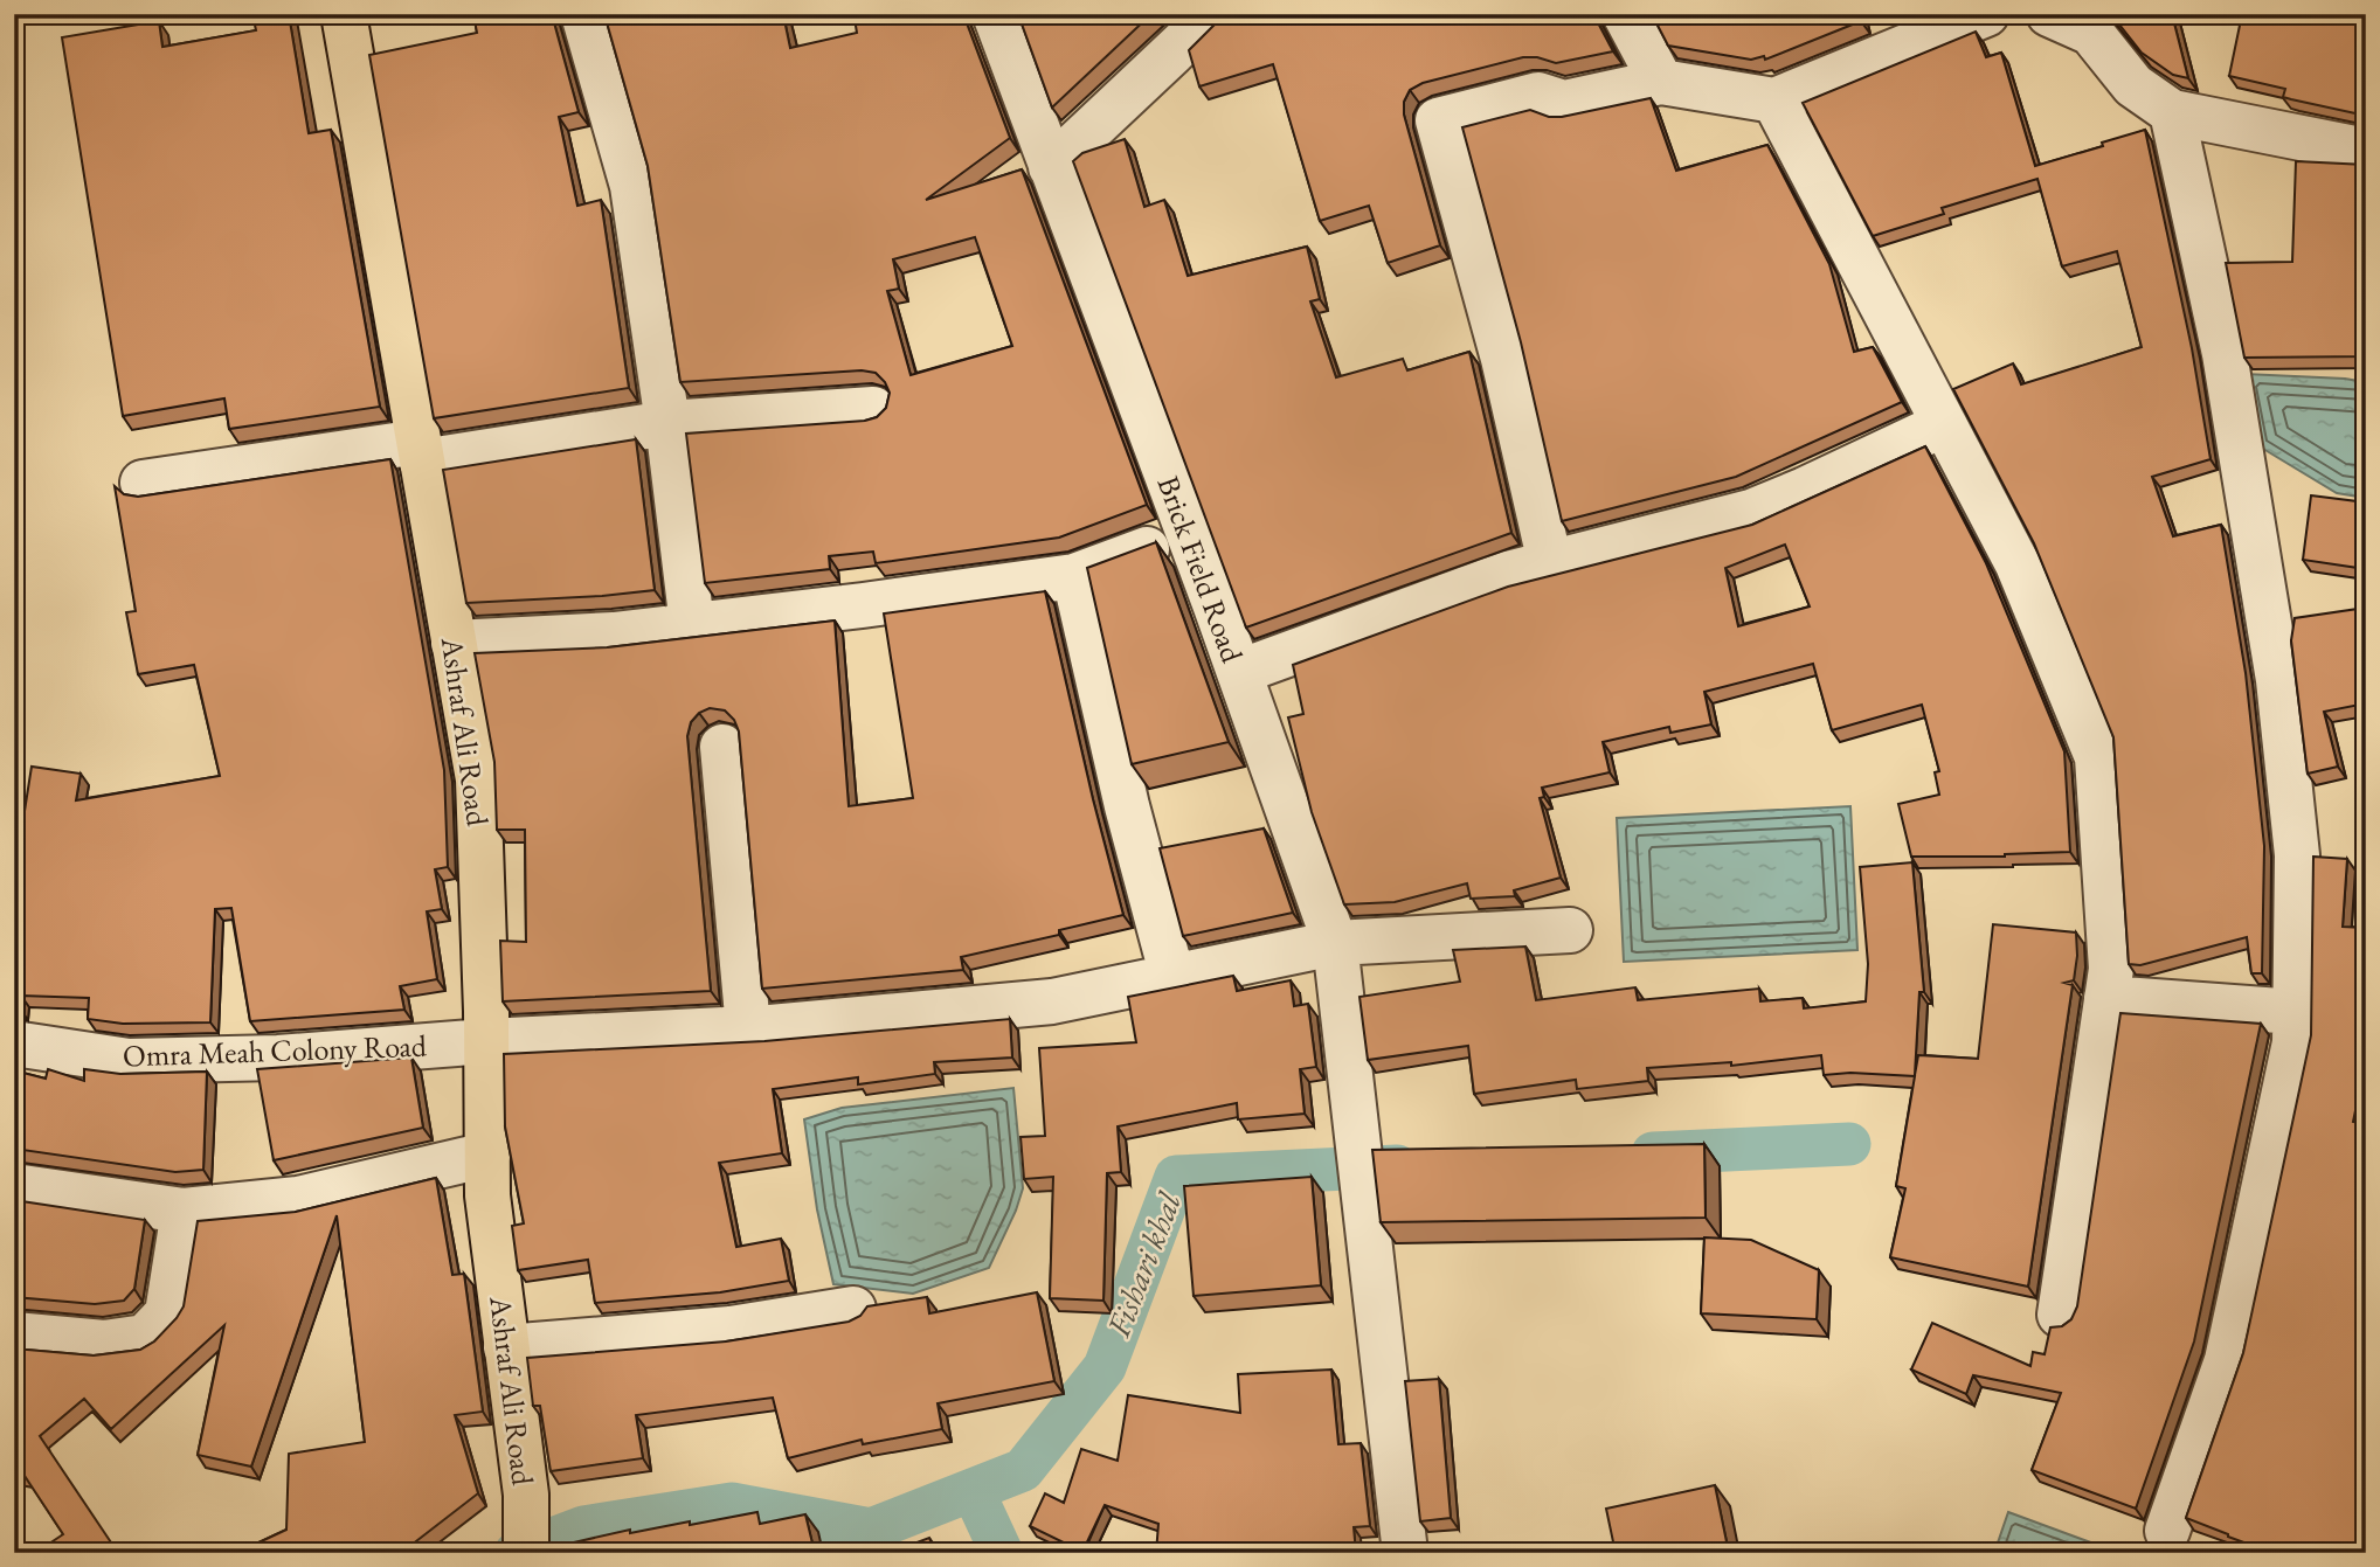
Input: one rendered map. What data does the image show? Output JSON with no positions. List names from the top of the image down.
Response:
{
  "streets": {
    "main road": ["Ashraf Ali Road"],
    "street": ["Brick Field Road", "Omra Meah Colony Road"]
  },
  "crossings": [
    ["Brick Field Road", "Omra Meah Colony Road"],
    ["Ashraf Ali Road", "Omra Meah Colony Road"]
  ],
  "water": ["Fishari khal"]
}
